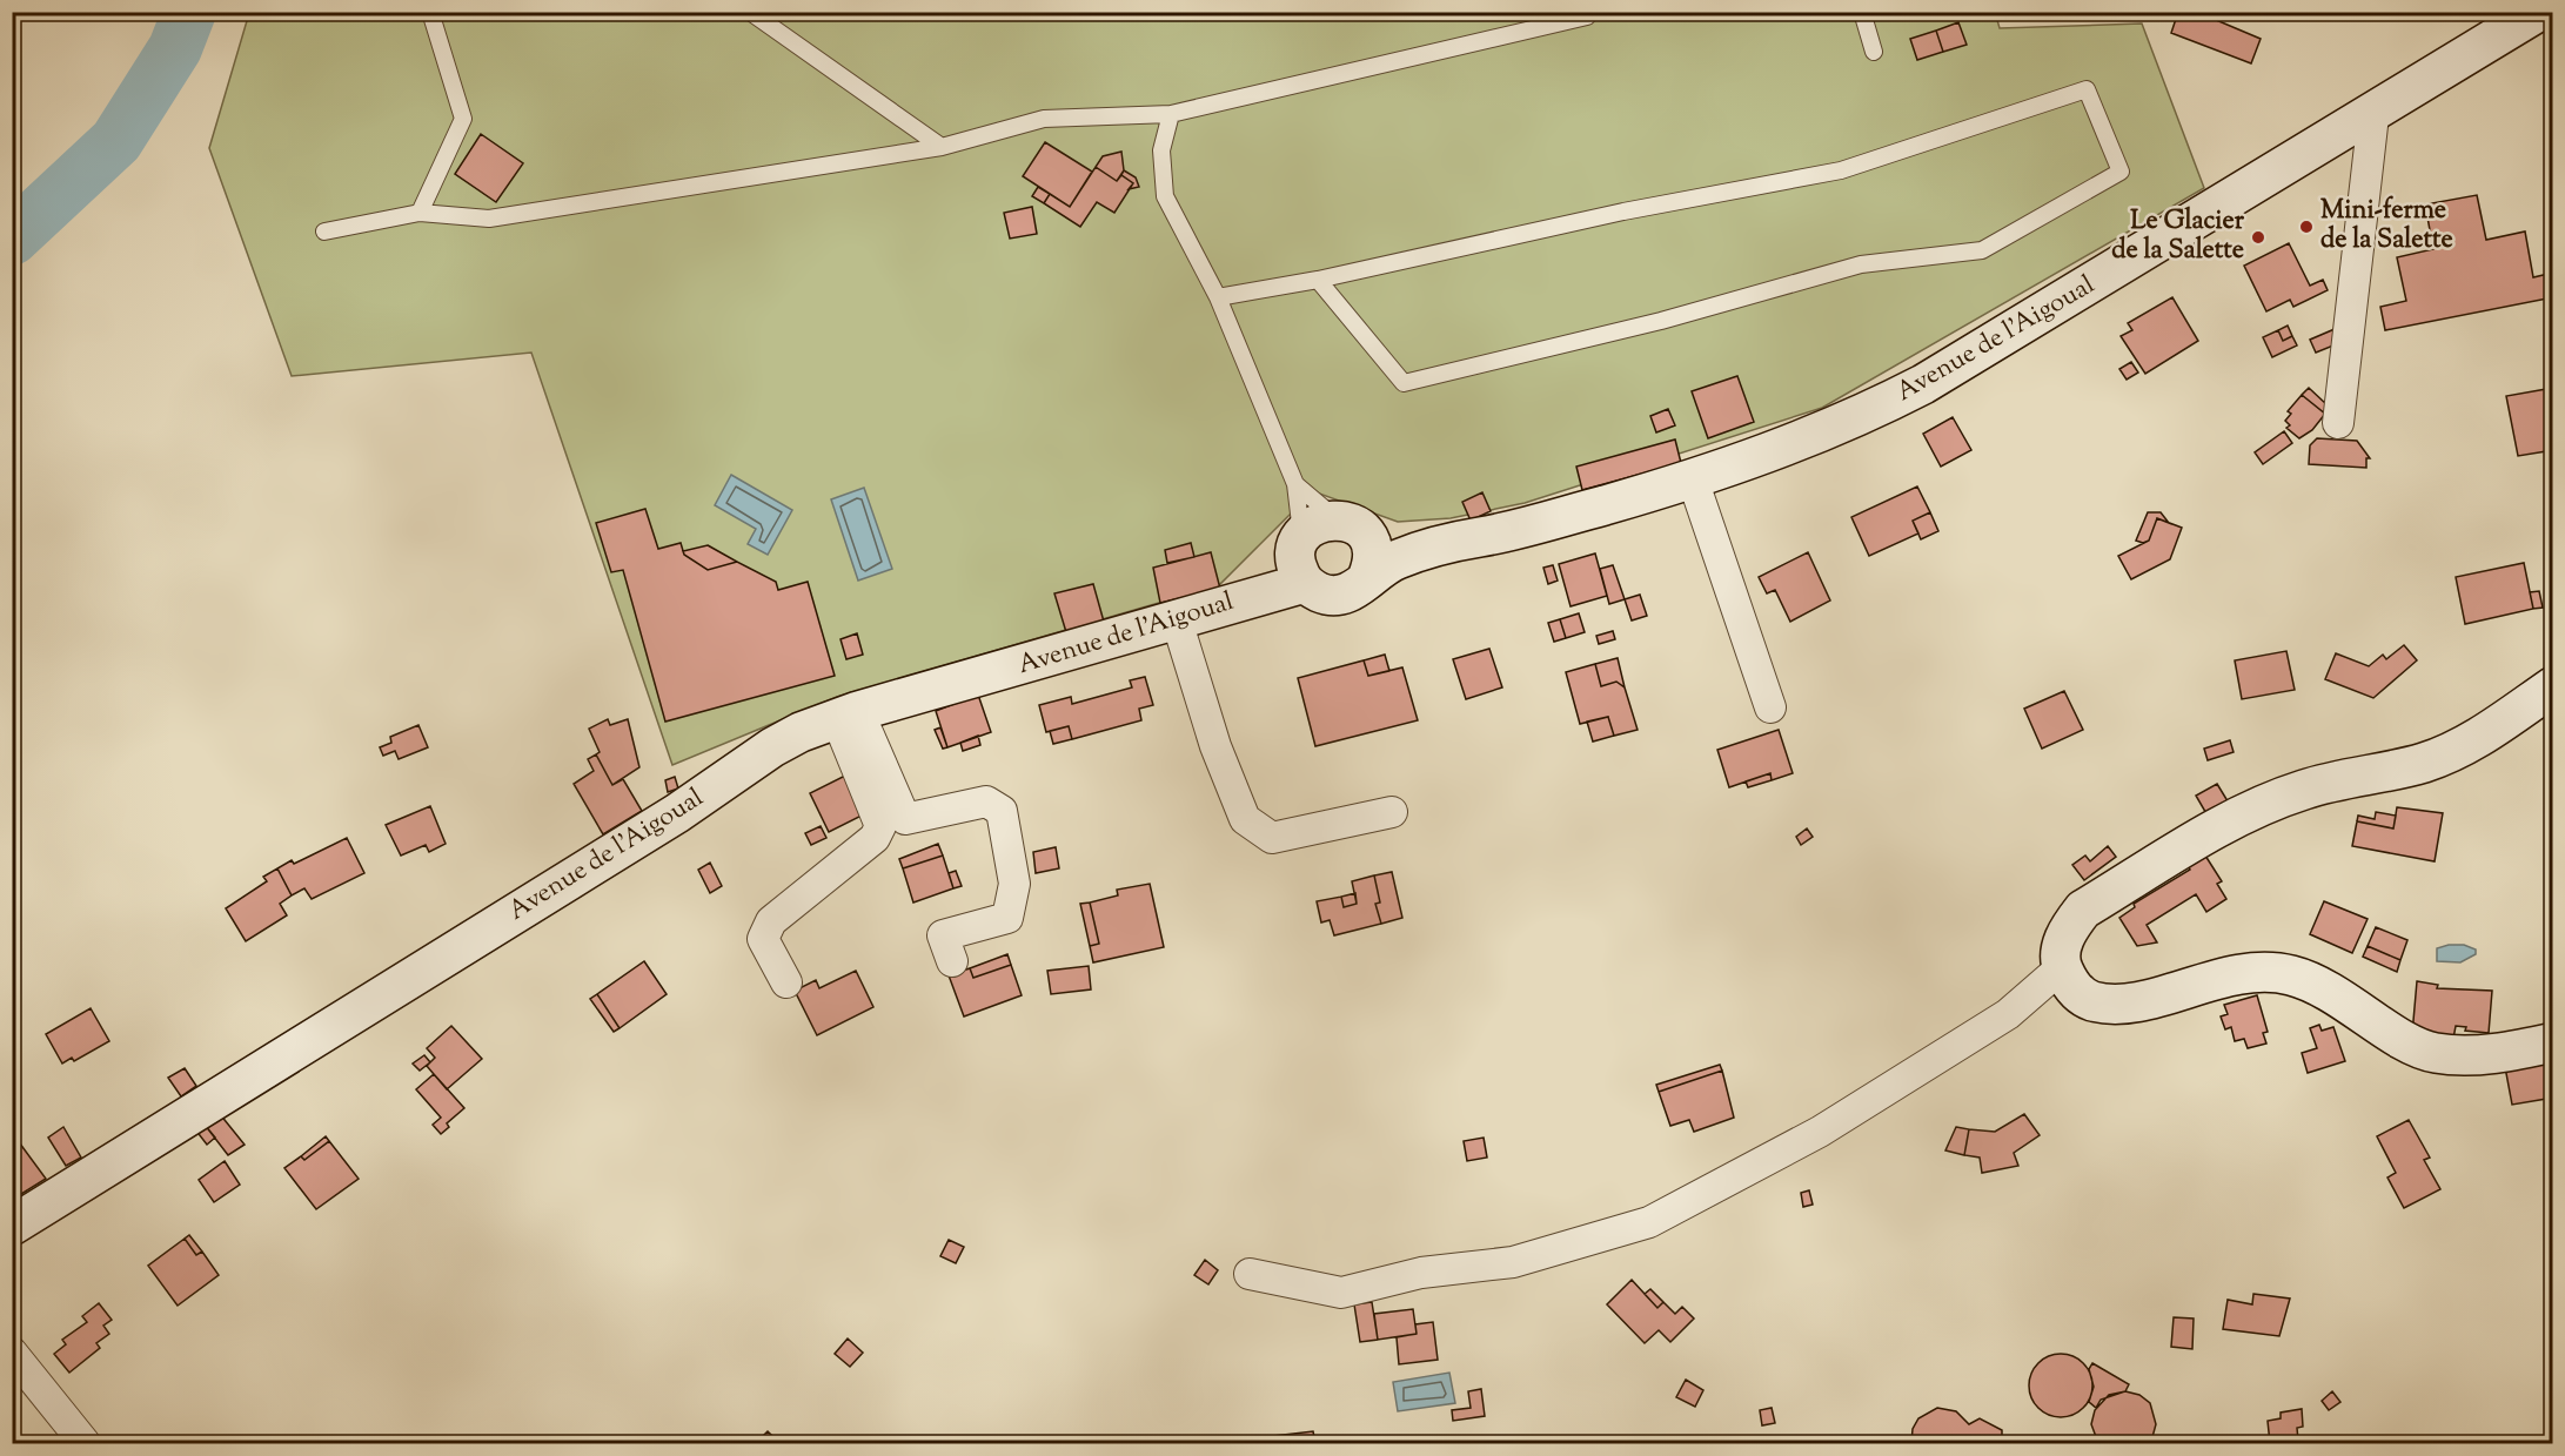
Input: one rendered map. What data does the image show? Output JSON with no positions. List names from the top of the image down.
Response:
{
  "streets": {
    "main road": ["Avenue de l'Aigoual"]
  },
  "places": ["Mini-ferme de la Salette", "Le Glacier de la Salette"]
}
